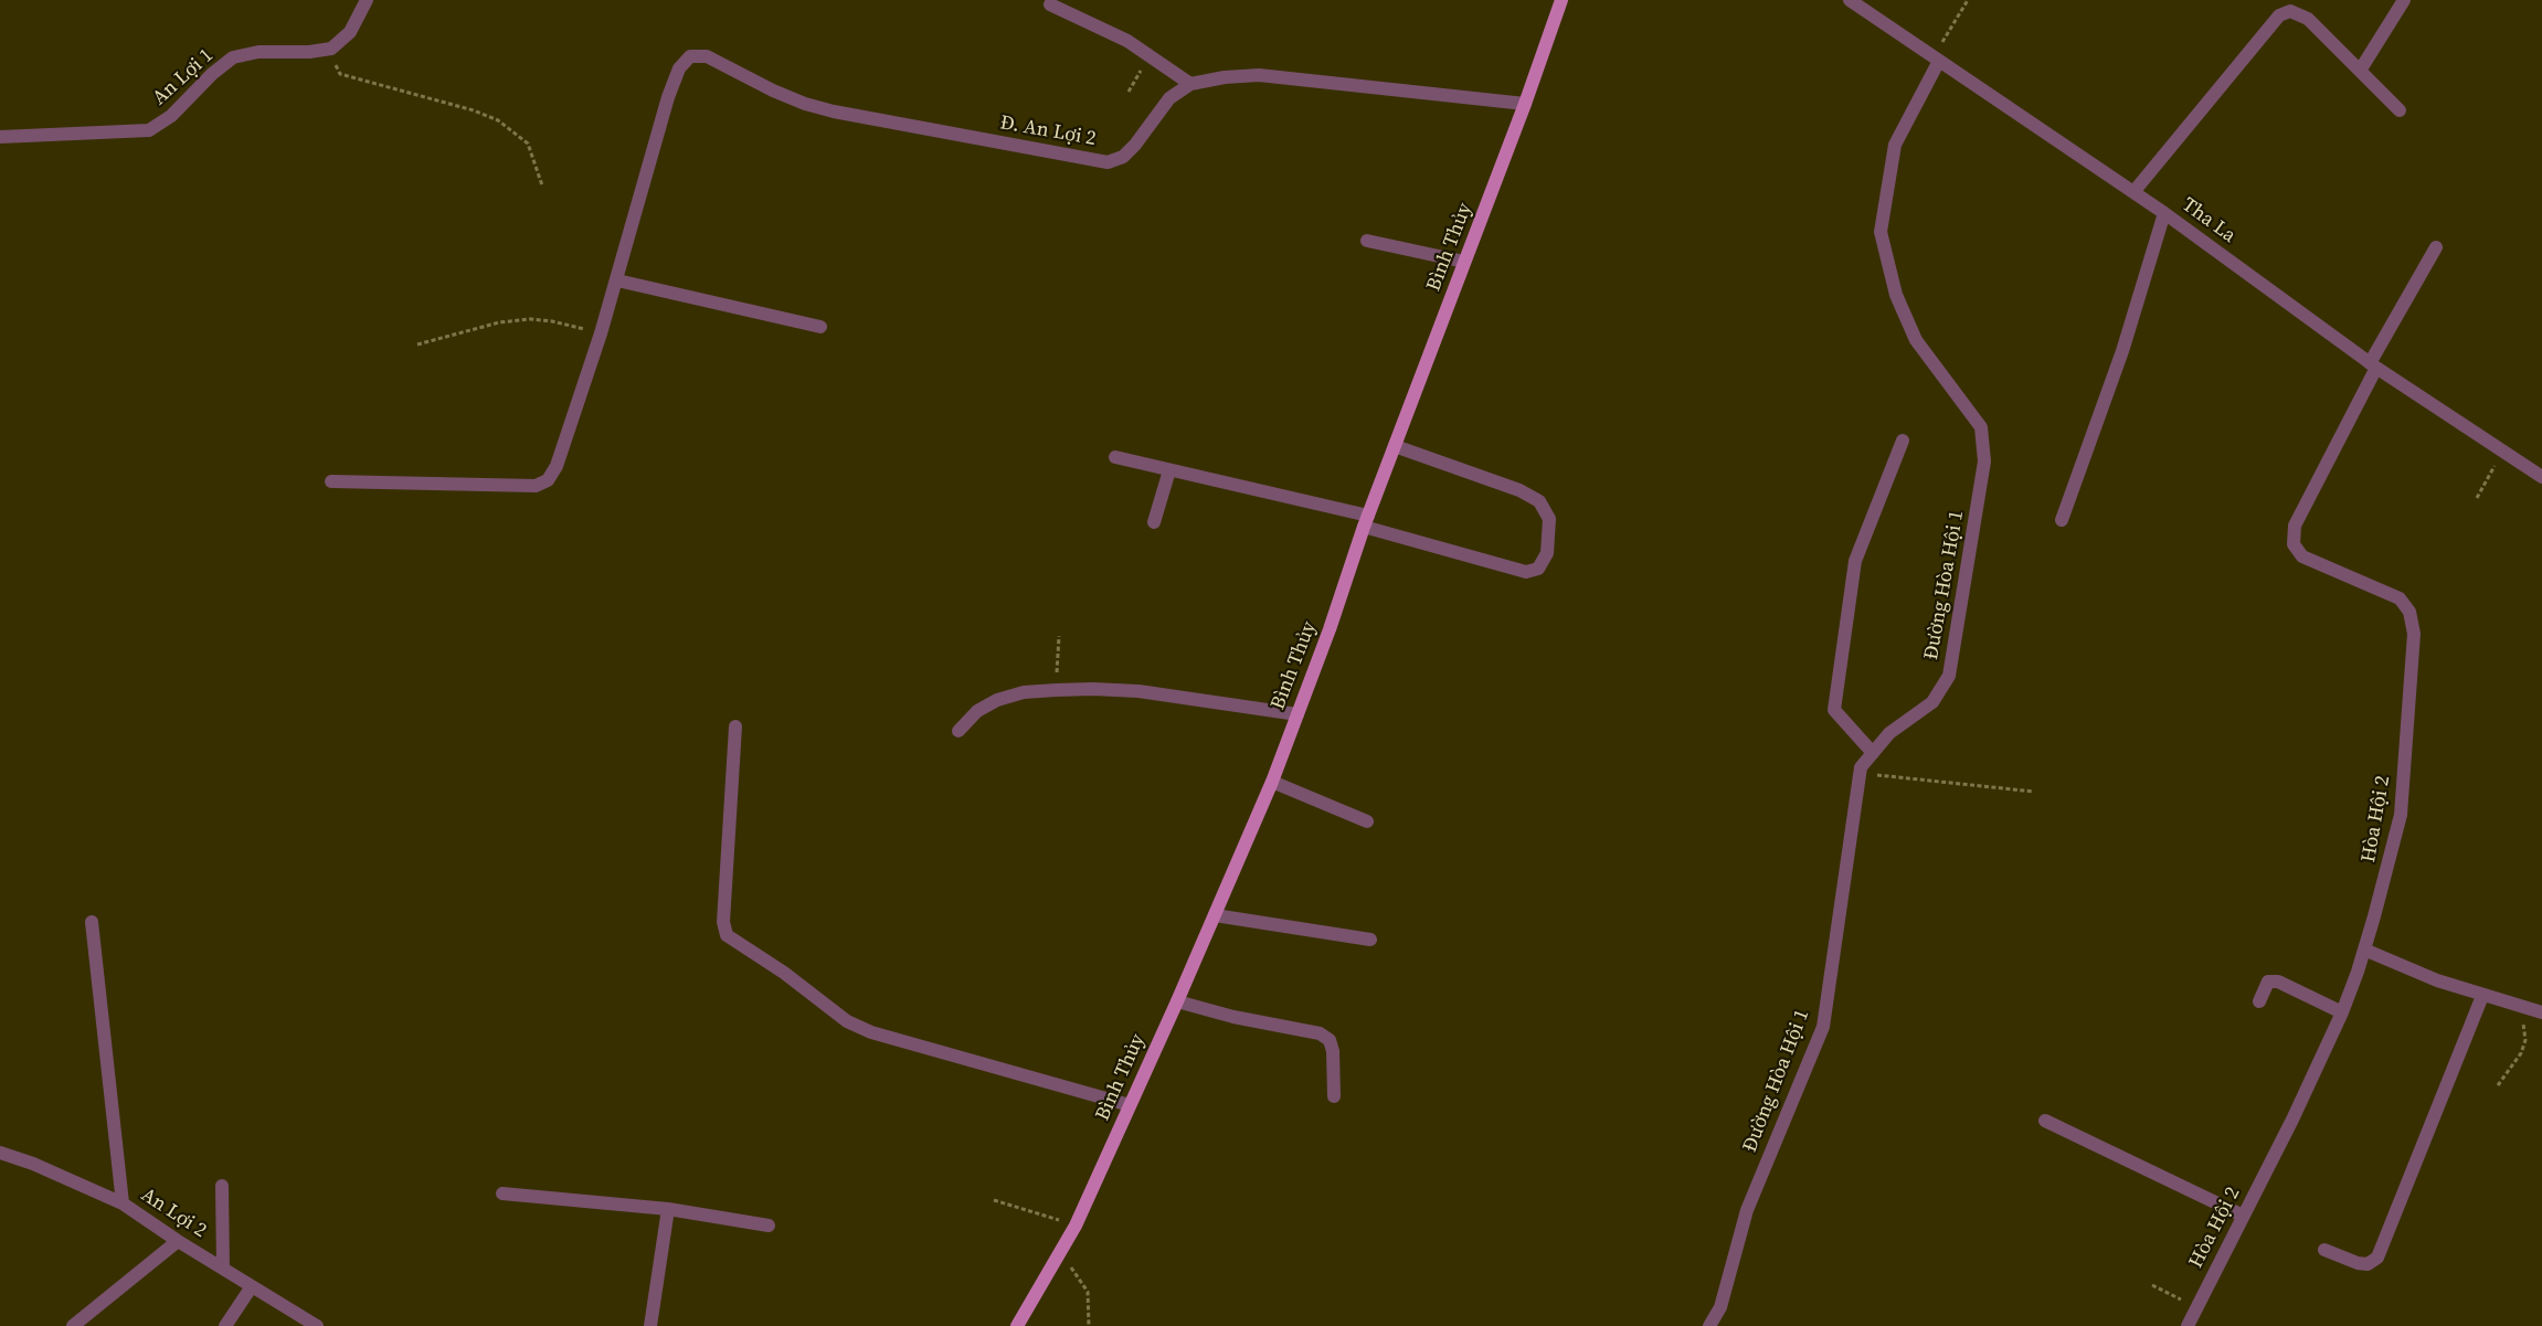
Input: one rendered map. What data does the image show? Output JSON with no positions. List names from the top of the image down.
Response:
{
  "streets": {
    "main road": ["Bình Thủy"],
    "street": [
      "An Lợi 1",
      "Đ. An Lợi 2",
      "Tha La",
      "Đường Hòa Hội 1",
      "Hòa Hội 2",
      "An Lợi 2"
    ]
  },
  "crossings": [
    ["Đ. An Lợi 2", "Bình Thủy"],
    ["Tha La", "Đường Hòa Hội 1"],
    ["Tha La", "Hòa Hội 2"]
  ]
}
